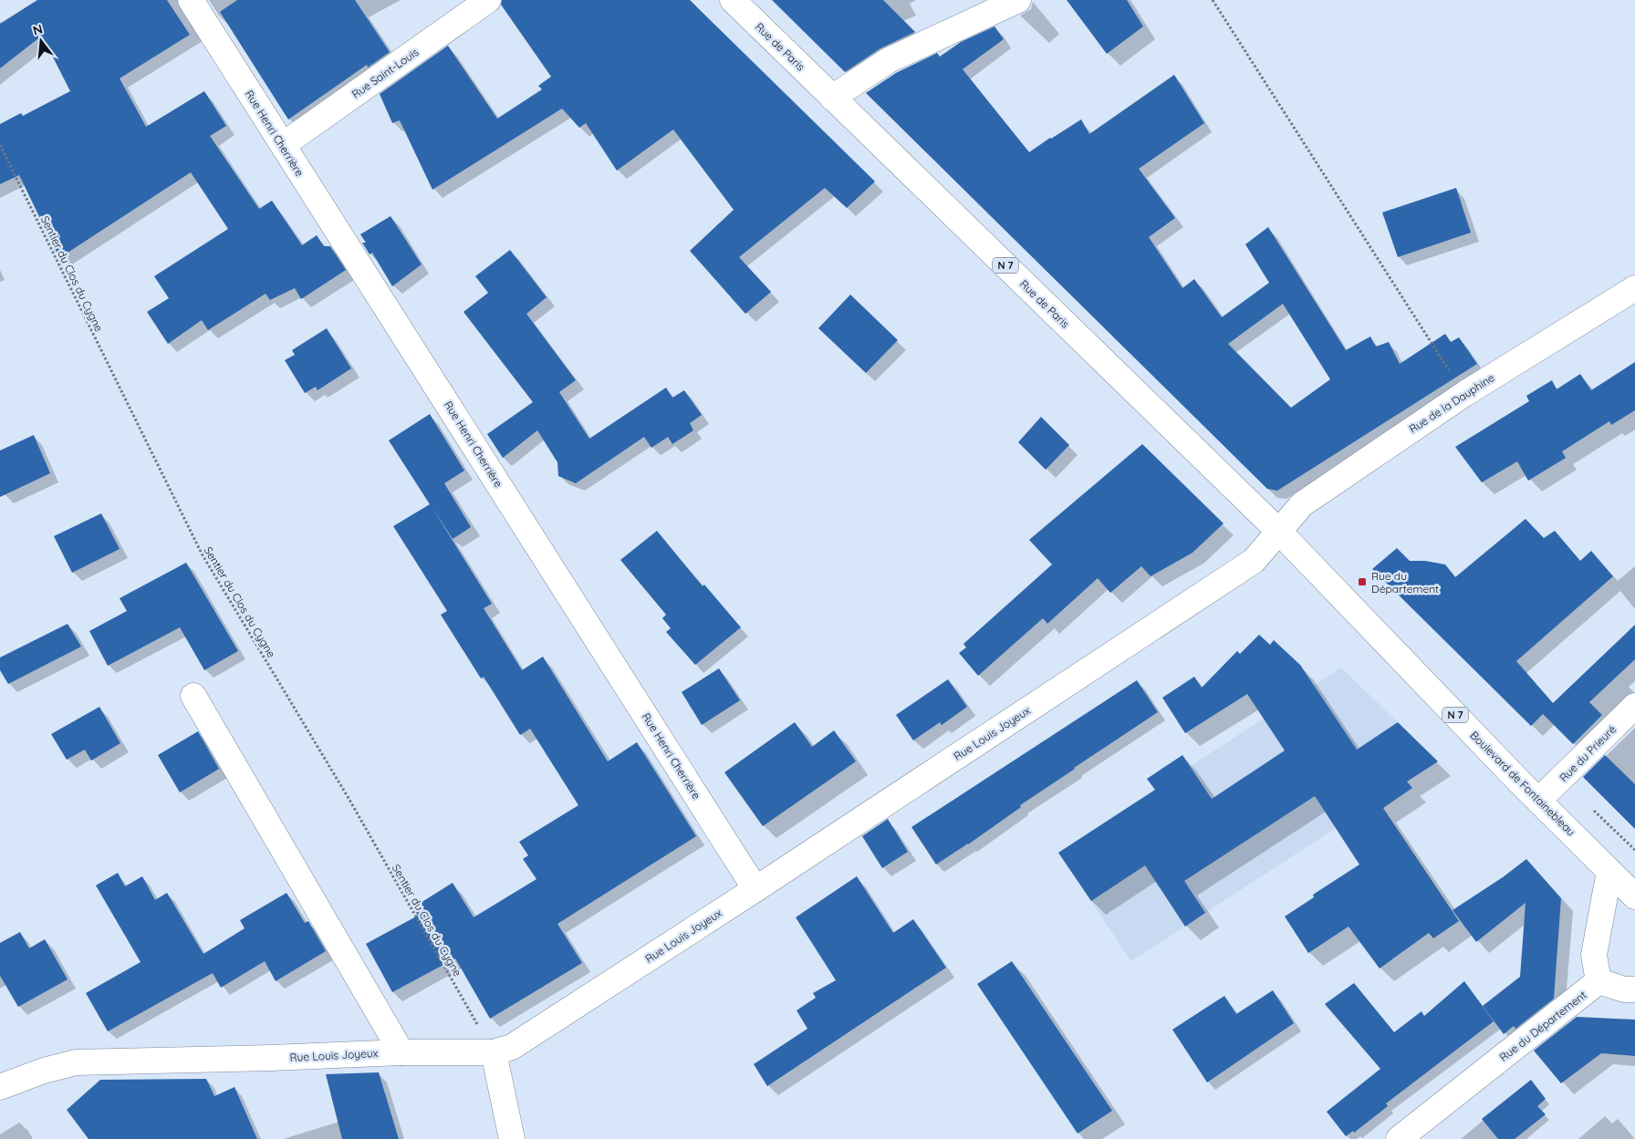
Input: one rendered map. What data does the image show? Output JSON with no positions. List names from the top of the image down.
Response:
{
  "streets": {
    "street": [
      "Rue de Paris",
      "Rue Saint-Louis",
      "Rue Henri Cherrière",
      "N 7",
      "Rue de la Dauphine",
      "Rue Louis Joyeux",
      "Rue du Prieuré",
      "Boulevard de Fontainebleau",
      "Rue du Département"
    ],
    "path": ["Sentier du Clos du Cygne"]
  },
  "crossings": [
    ["Rue de Paris", "Rue de la Dauphine"],
    ["Rue de Paris", "Rue Louis Joyeux"],
    ["Rue de Paris", "Boulevard de Fontainebleau"],
    ["Rue Saint-Louis", "Rue Henri Cherrière"],
    ["Rue Henri Cherrière", "Rue Louis Joyeux"],
    ["Sentier du Clos du Cygne", "Rue Louis Joyeux"],
    ["Rue de la Dauphine", "Rue Louis Joyeux"],
    ["Rue de la Dauphine", "Boulevard de Fontainebleau"],
    ["Rue Louis Joyeux", "Boulevard de Fontainebleau"],
    ["Rue du Prieuré", "Boulevard de Fontainebleau"]
  ],
  "places": {
    "transit": ["Rue du Département"]
  },
  "north": "top"
}
